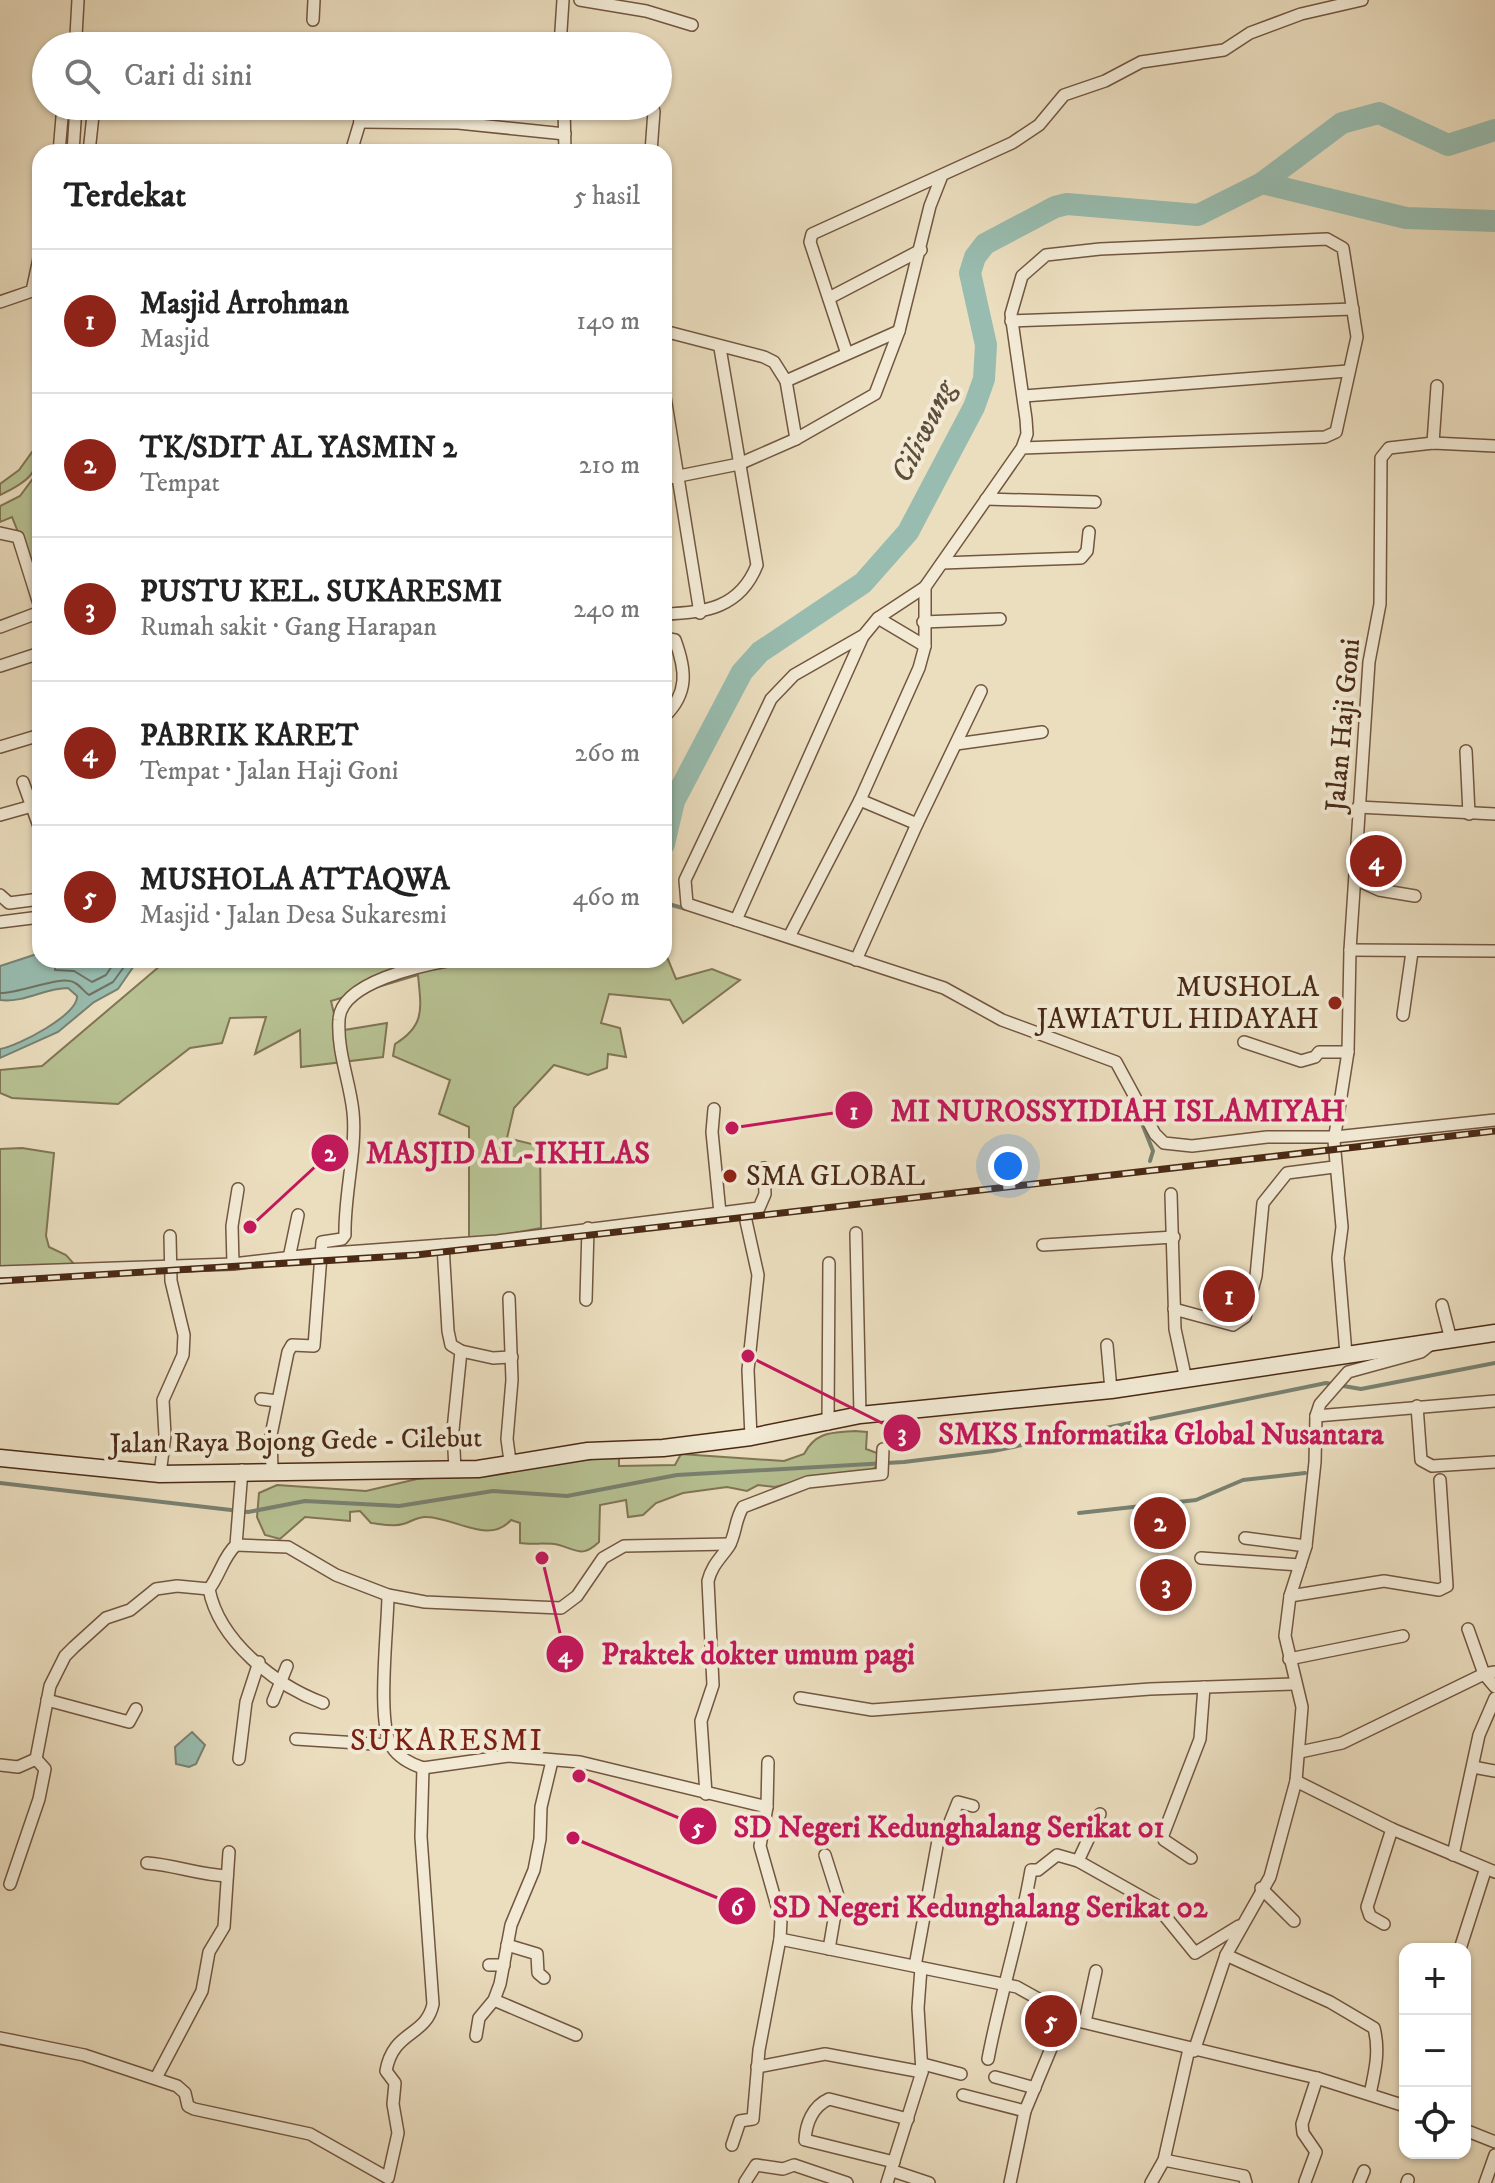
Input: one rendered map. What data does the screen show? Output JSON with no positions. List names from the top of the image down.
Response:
{
  "streets": {
    "main road": ["Jalan Raya Bojong Gede - Cilebut"],
    "street": ["Jalan Haji Goni"]
  },
  "crossings": [
    ["Jalan Haji Goni", "Jalan Raya Bojong Gede - Cilebut"]
  ],
  "districts": ["SUKARESMI"],
  "water": ["Ciliwung"],
  "places": [
    "MUSHOLA JAWIATUL HIDAYAH",
    "MI NUROSSYIDIAH ISLAMIYAH",
    "SMA GLOBAL",
    "MASJID AL-IKHLAS",
    "SMKS Informatika Global Nusantara",
    "Praktek dokter umum pagi",
    "SD Negeri Kedunghalang Serikat 01",
    "SD Negeri Kedunghalang Serikat 02"
  ],
  "page": {
    "search": "Cari di sini",
    "heading": ["Terdekat", "5 hasil"],
    "list": [
      {
        "mark": "1",
        "name": "Masjid Arrohman",
        "note": "Masjid",
        "value": "140 m"
      },
      {
        "mark": "2",
        "name": "TK/SDIT AL YASMIN 2",
        "note": "Tempat",
        "value": "210 m"
      },
      {
        "mark": "3",
        "name": "PUSTU KEL. SUKARESMI",
        "note": "Rumah sakit · Gang Harapan",
        "value": "240 m"
      },
      {
        "mark": "4",
        "name": "PABRIK KARET",
        "note": "Tempat · Jalan Haji Goni",
        "value": "260 m"
      },
      {
        "mark": "5",
        "name": "MUSHOLA ATTAQWA",
        "note": "Masjid · Jalan Desa Sukaresmi",
        "value": "460 m"
      }
    ],
    "pins": [
      "4",
      "1",
      "2",
      "3",
      "5"
    ],
    "map_buttons": ["+", "−"]
  }
}
